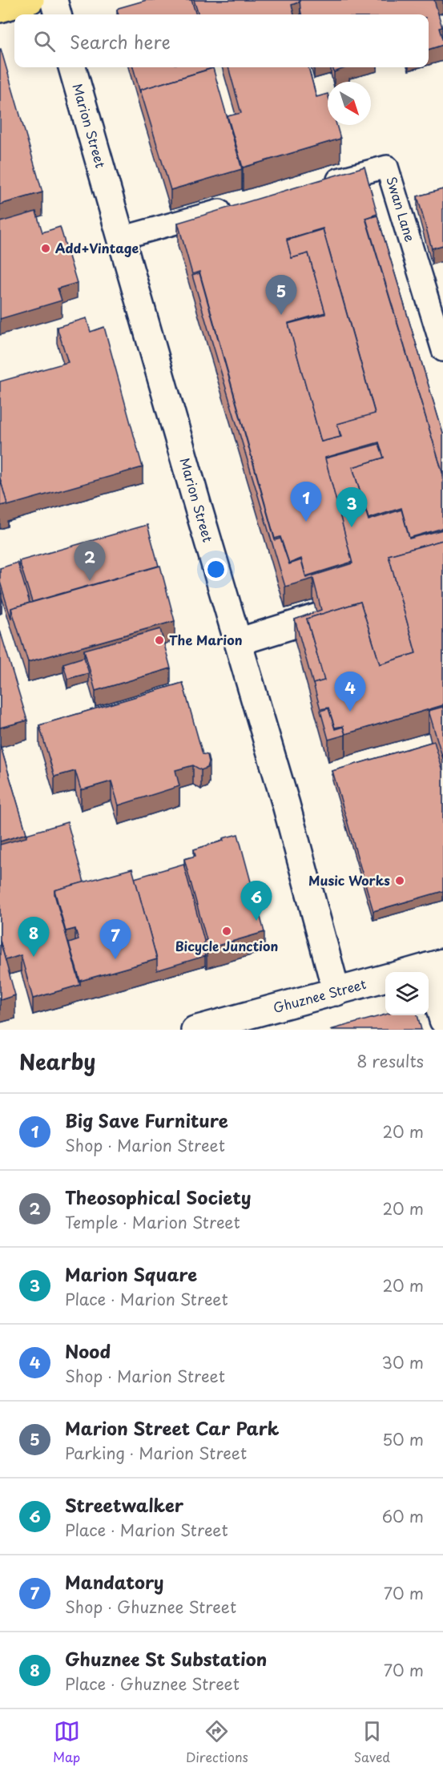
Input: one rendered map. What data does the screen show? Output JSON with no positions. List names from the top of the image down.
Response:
{
  "streets": {
    "street": ["Marion Street", "Ghuznee Street"],
    "lane": ["Swan Lane"]
  },
  "crossings": [
    ["Marion Street", "Ghuznee Street"]
  ],
  "places": [
    "Add+Vintage",
    "The Marion",
    "Music Works",
    "Bicycle Junction"
  ],
  "north": "bottom right",
  "page": {
    "search": "Search here",
    "pins": [
      "5",
      "1",
      "3",
      "2",
      "4",
      "6",
      "8",
      "7"
    ],
    "heading": ["Nearby", "8 results"],
    "list": [
      {
        "mark": "1",
        "name": "Big Save Furniture",
        "note": "Shop · Marion Street",
        "value": "20 m"
      },
      {
        "mark": "2",
        "name": "Theosophical Society",
        "note": "Temple · Marion Street",
        "value": "20 m"
      },
      {
        "mark": "3",
        "name": "Marion Square",
        "note": "Place · Marion Street",
        "value": "20 m"
      },
      {
        "mark": "4",
        "name": "Nood",
        "note": "Shop · Marion Street",
        "value": "30 m"
      },
      {
        "mark": "5",
        "name": "Marion Street Car Park",
        "note": "Parking · Marion Street",
        "value": "50 m"
      },
      {
        "mark": "6",
        "name": "Streetwalker",
        "note": "Place · Marion Street",
        "value": "60 m"
      },
      {
        "mark": "7",
        "name": "Mandatory",
        "note": "Shop · Ghuznee Street",
        "value": "70 m"
      },
      {
        "mark": "8",
        "name": "Ghuznee St Substation",
        "note": "Place · Ghuznee Street",
        "value": "70 m"
      }
    ],
    "nav": ["Map", "Directions", "Saved"]
  }
}
